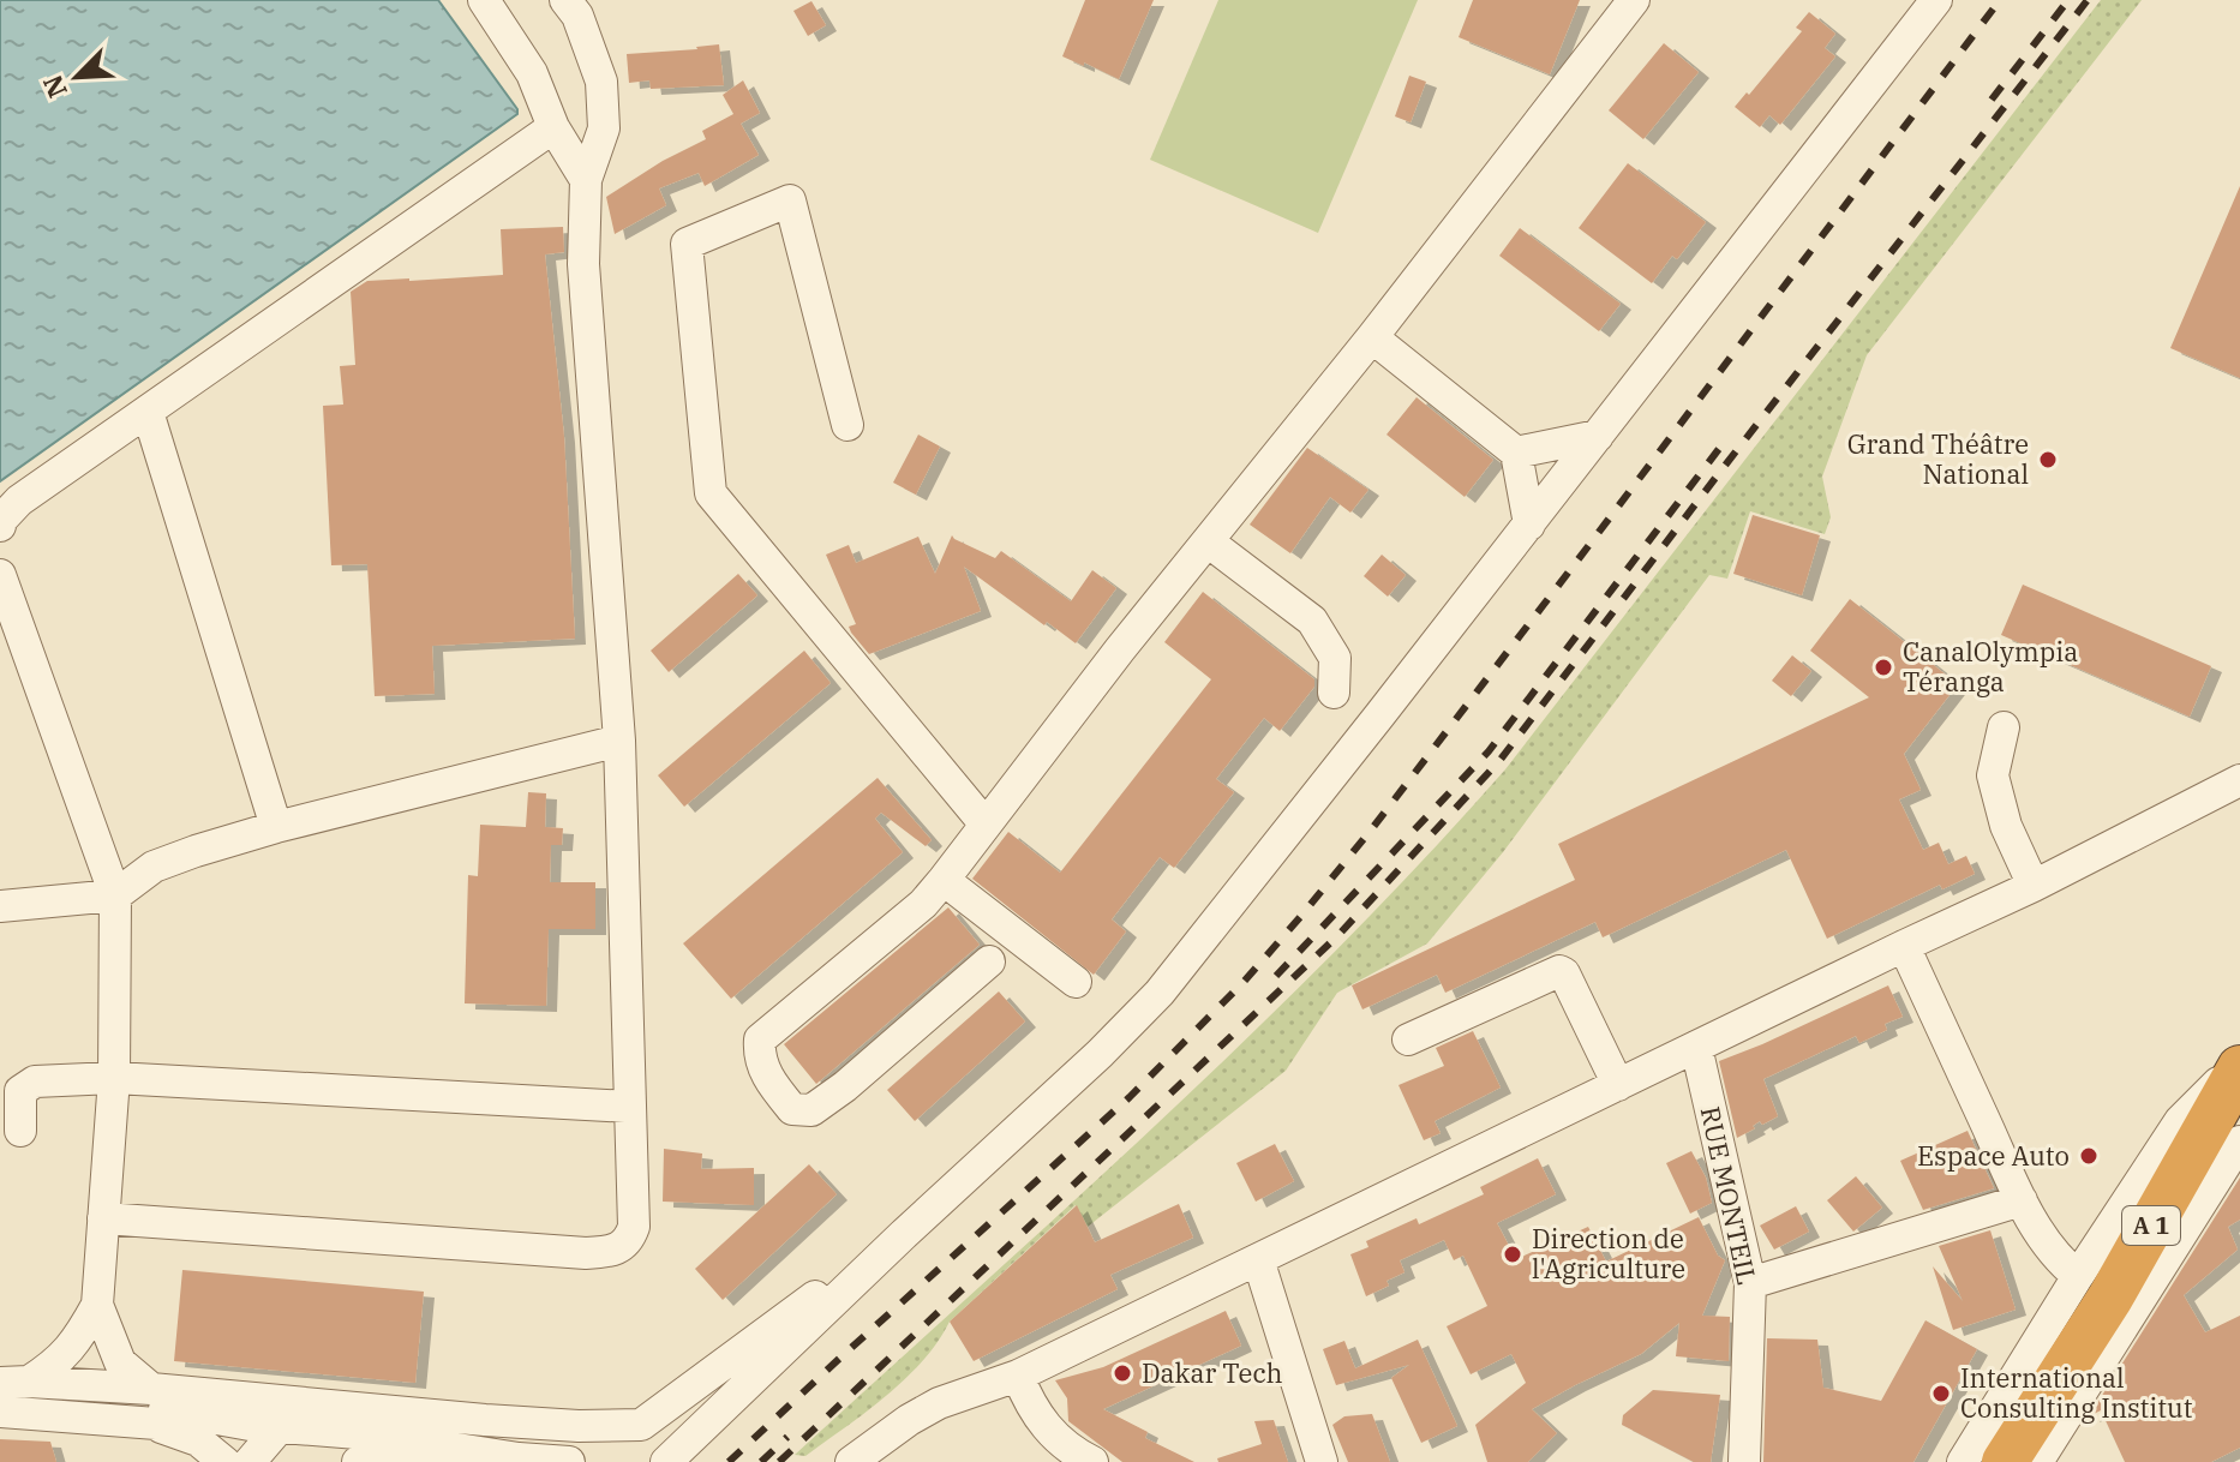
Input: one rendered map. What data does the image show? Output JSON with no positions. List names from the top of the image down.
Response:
{
  "streets": {
    "highway": ["A 1"],
    "street": ["RUE MONTEIL"]
  },
  "places": [
    "Grand Théâtre National",
    "CanalOlympia Téranga",
    "Espace Auto",
    "Direction de l'Agriculture",
    "Dakar Tech",
    "International Consulting Institut"
  ],
  "north": "bottom left"
}
